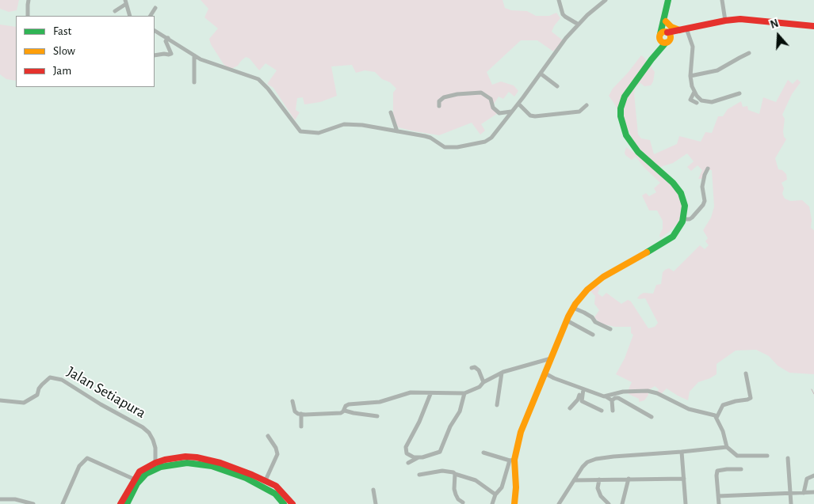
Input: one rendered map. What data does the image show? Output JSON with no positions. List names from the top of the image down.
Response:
{
  "streets": {
    "street": ["Jalan Setiapura"]
  },
  "legend": ["Fast", "Slow", "Jam"],
  "north": "top"
}
